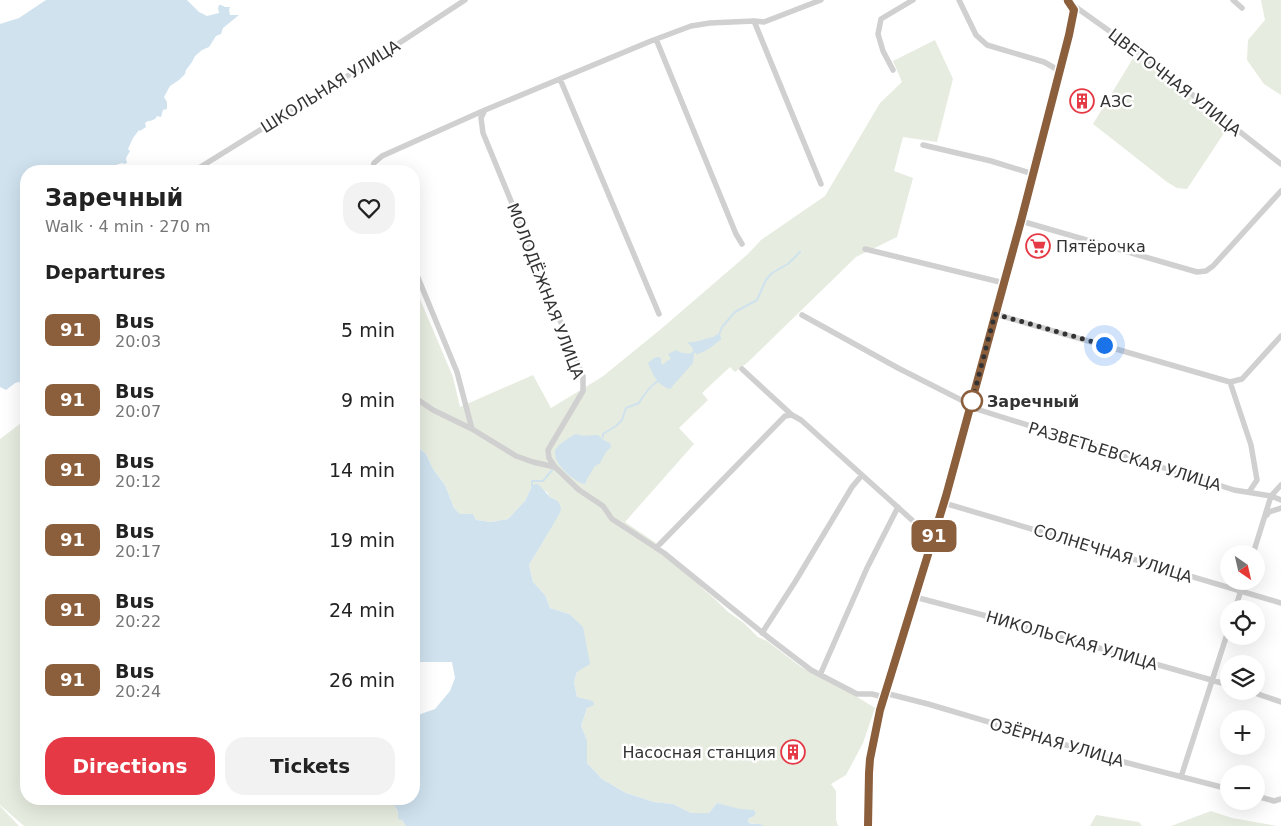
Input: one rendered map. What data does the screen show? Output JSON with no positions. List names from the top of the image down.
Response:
{
  "streets": {
    "street": [
      "ЦВЕТОЧНАЯ УЛИЦА",
      "ШКОЛЬНАЯ УЛИЦА",
      "МОЛОДЁЖНАЯ УЛИЦА",
      "РАЗВЕТЬЕВСКАЯ УЛИЦА",
      "СОЛНЕЧНАЯ УЛИЦА",
      "НИКОЛЬСКАЯ УЛИЦА",
      "ОЗЁРНАЯ УЛИЦА"
    ]
  },
  "places": {
    "building": ["АЗС", "Насосная станция"],
    "supermarket": ["Пятёрочка"],
    "other": ["Заречный"]
  },
  "lines": ["bus line 91"],
  "north": "bottom right",
  "page": {
    "on_map": "91",
    "heading": [
      ["Заречный", "Walk · 4 min · 270 m"],
      "Departures"
    ],
    "list": [
      {
        "mark": "91",
        "name": "Bus",
        "note": "20:03",
        "value": "5 min"
      },
      {
        "mark": "91",
        "name": "Bus",
        "note": "20:07",
        "value": "9 min"
      },
      {
        "mark": "91",
        "name": "Bus",
        "note": "20:12",
        "value": "14 min"
      },
      {
        "mark": "91",
        "name": "Bus",
        "note": "20:17",
        "value": "19 min"
      },
      {
        "mark": "91",
        "name": "Bus",
        "note": "20:22",
        "value": "24 min"
      },
      {
        "mark": "91",
        "name": "Bus",
        "note": "20:24",
        "value": "26 min"
      }
    ],
    "map_buttons": ["+", "−"],
    "buttons": ["Directions", "Tickets"]
  }
}
